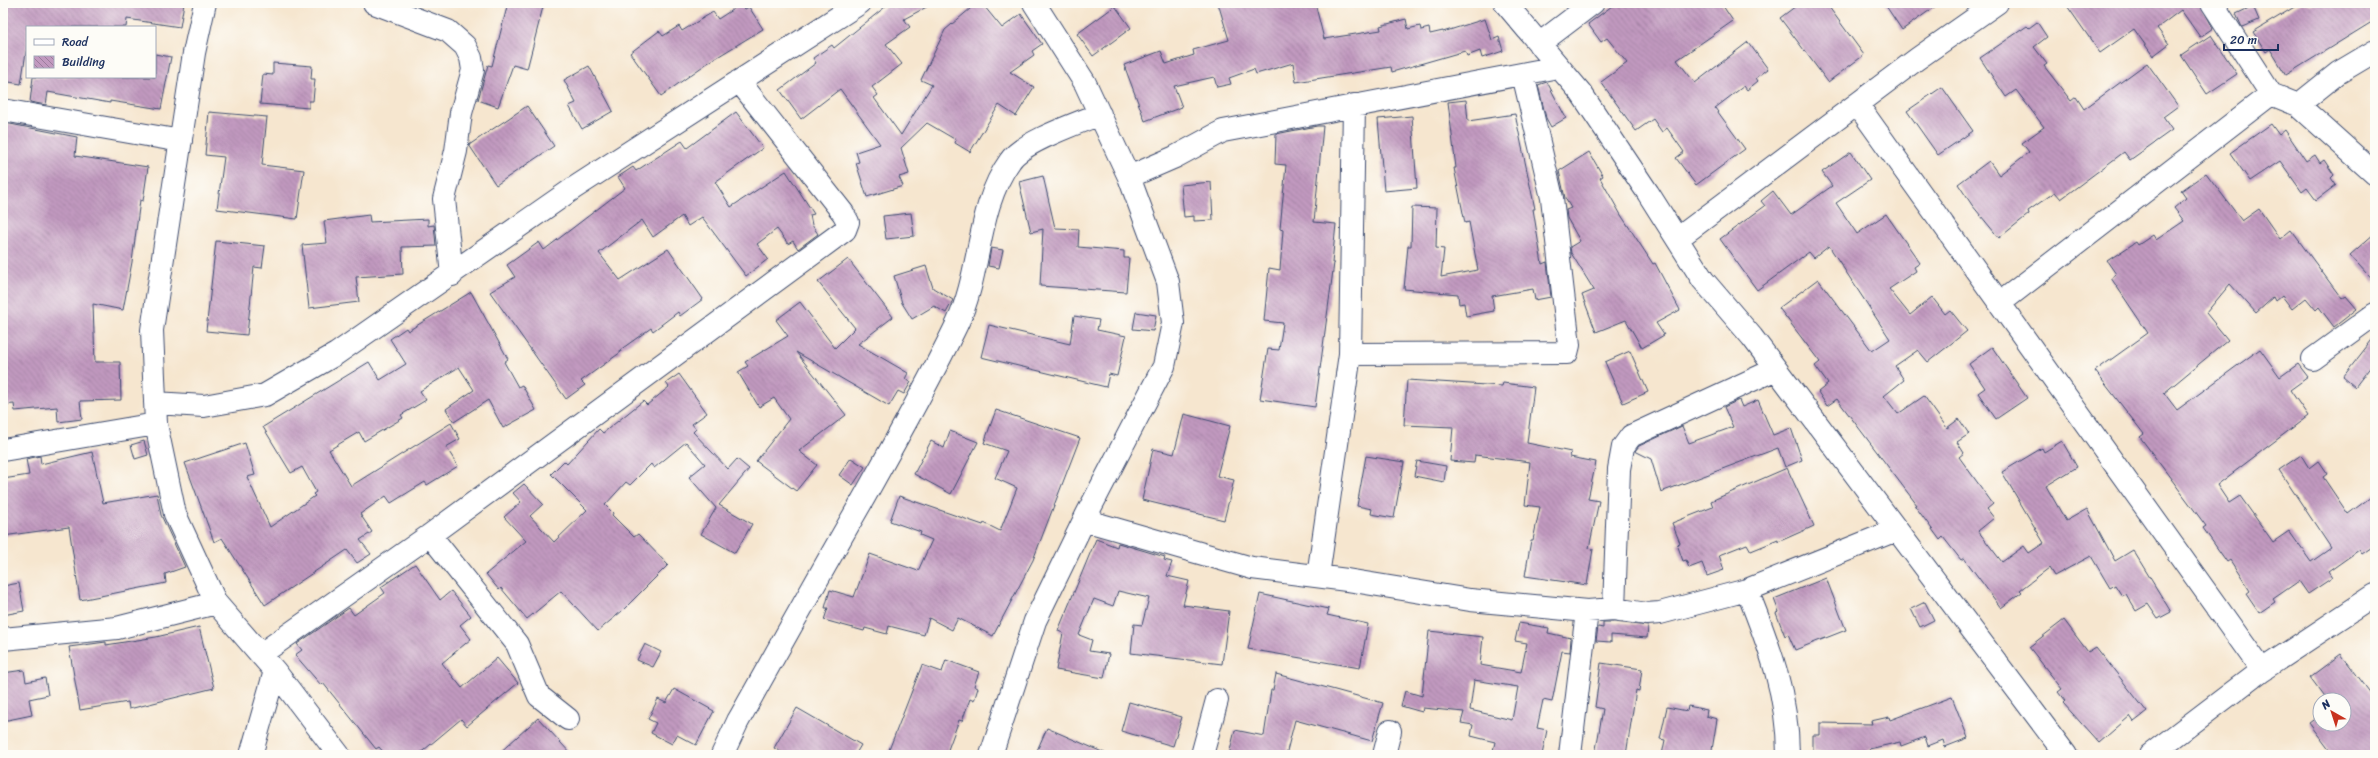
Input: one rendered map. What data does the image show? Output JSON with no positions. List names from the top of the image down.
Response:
{
  "legend": ["Road", "Building"],
  "scale_bar": "20 m",
  "north": "top left"
}
